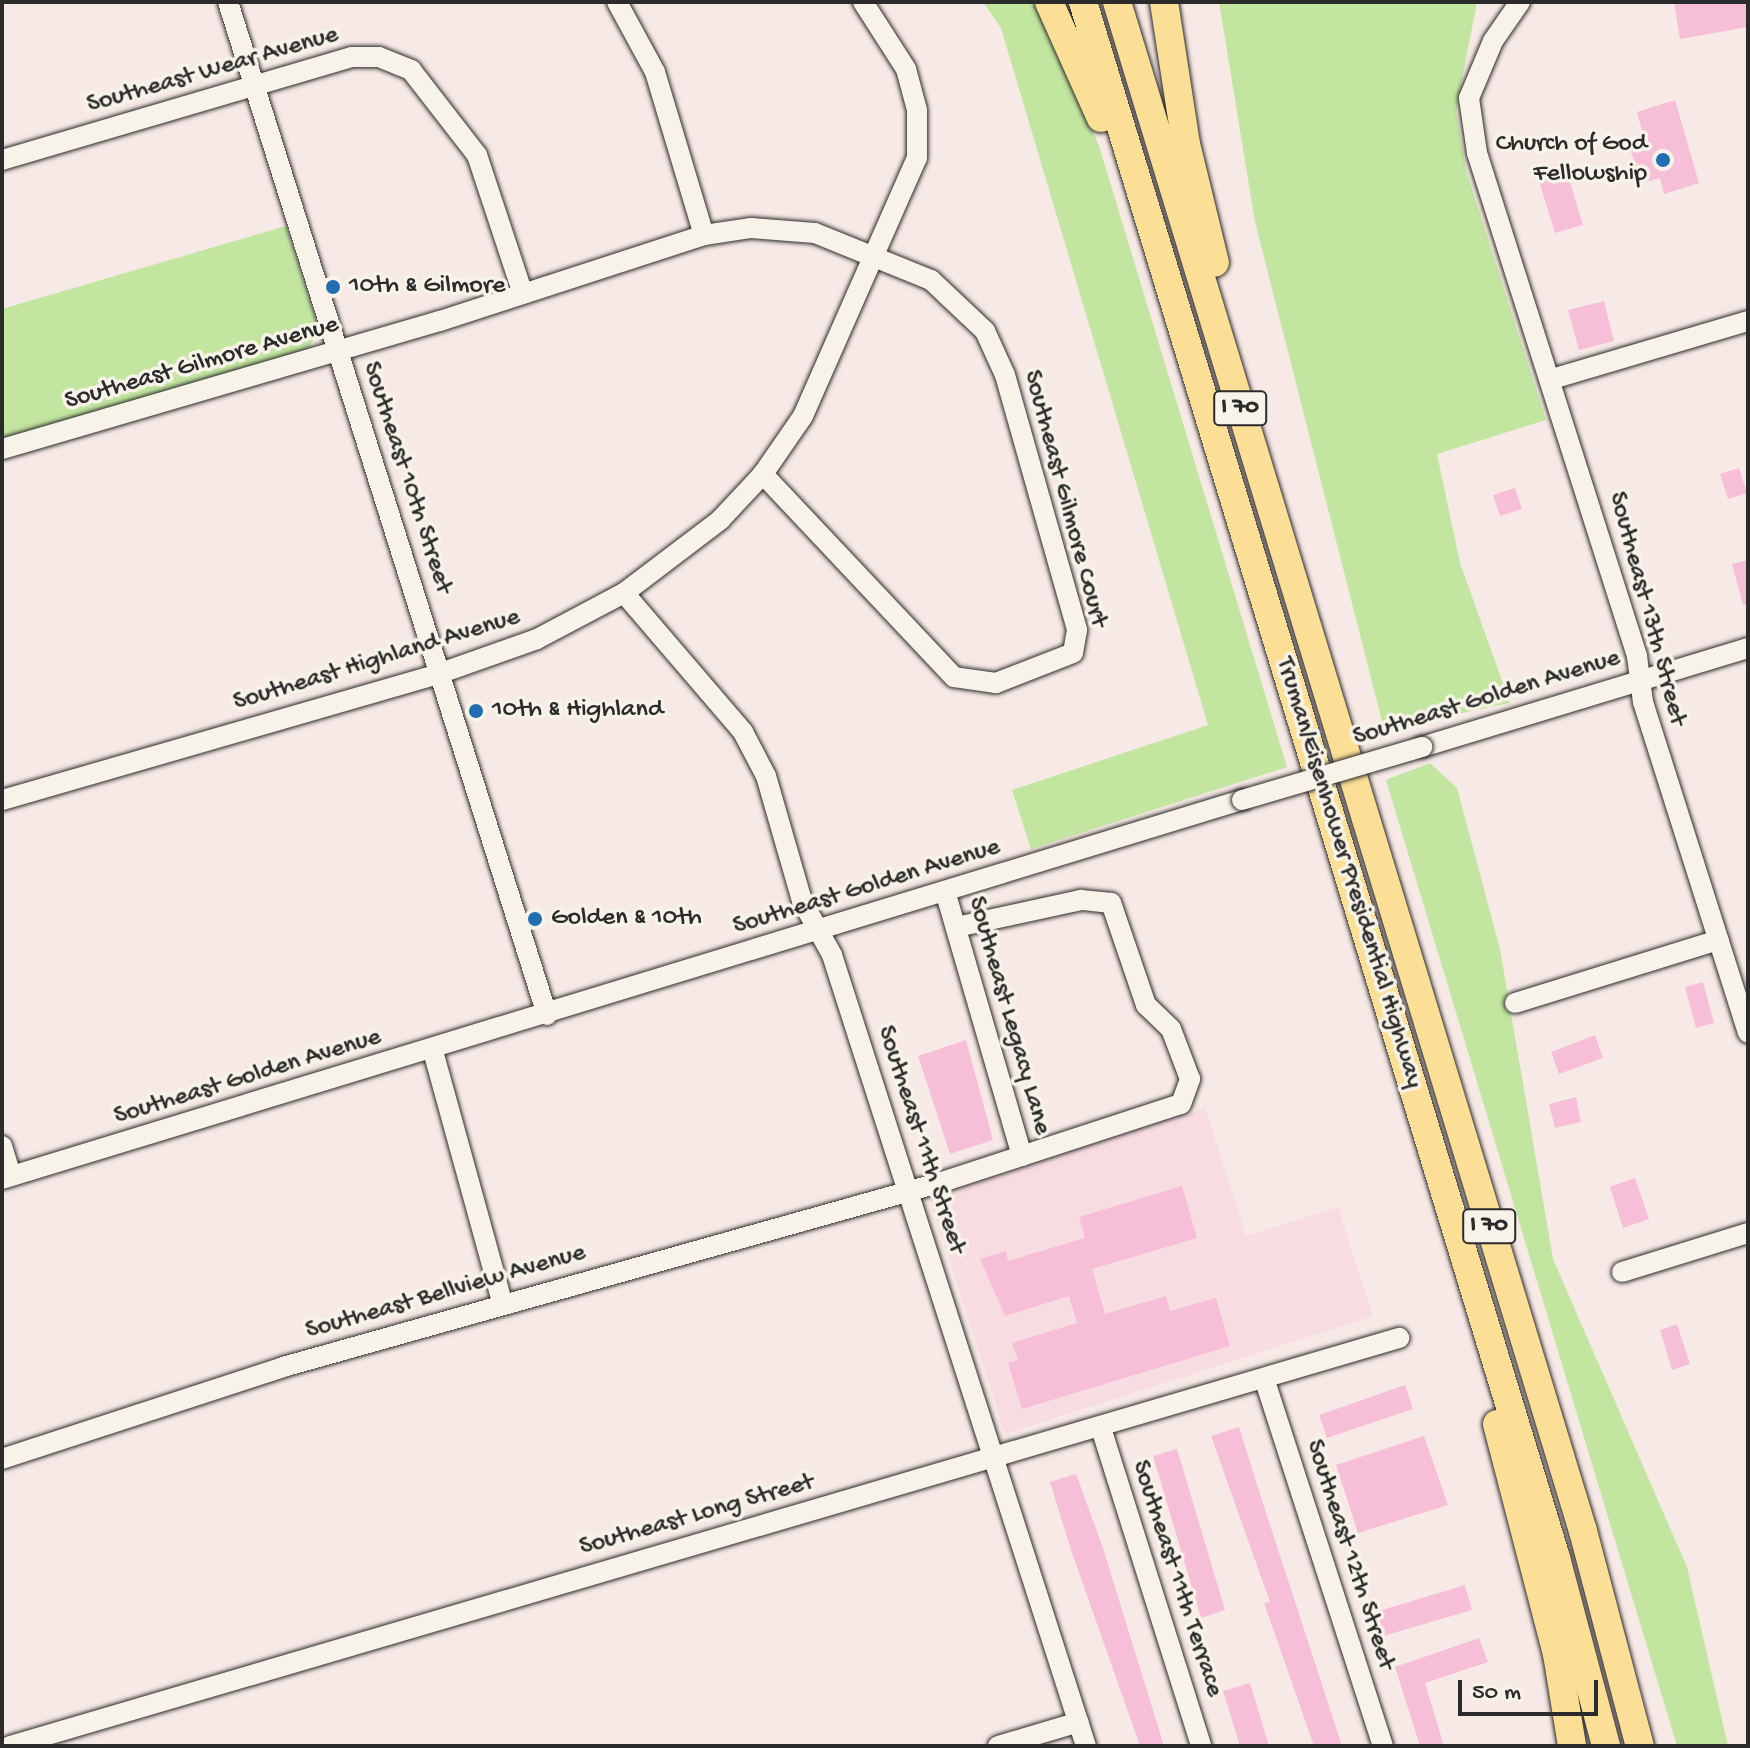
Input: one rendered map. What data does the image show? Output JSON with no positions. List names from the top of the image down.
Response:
{
  "streets": {
    "highway": ["I 70", "Truman/Eisenhower Presidential Highway"],
    "street": [
      "Southeast Wear Avenue",
      "Southeast Gilmore Avenue",
      "Southeast 10th Street",
      "Southeast Gilmore Court",
      "Southeast 13th Street",
      "Southeast Highland Avenue",
      "Southeast Golden Avenue",
      "Southeast Legacy Lane",
      "Southeast 11th Street",
      "Southeast Bellview Avenue",
      "Southeast Long Street",
      "Southeast 12th Street",
      "Southeast 11th Terrace"
    ]
  },
  "crossings": [
    ["Southeast Wear Avenue", "Southeast Gilmore Avenue"],
    ["Southeast Wear Avenue", "Southeast 10th Street"],
    ["Southeast Gilmore Avenue", "Southeast 10th Street"],
    ["Southeast Gilmore Avenue", "Southeast Gilmore Court"],
    ["Southeast Gilmore Avenue", "Southeast Highland Avenue"],
    ["Southeast 10th Street", "Southeast Highland Avenue"],
    ["Southeast 10th Street", "Southeast Golden Avenue"],
    ["Southeast Gilmore Court", "Southeast Highland Avenue"],
    ["Southeast 13th Street", "Southeast Golden Avenue"],
    ["Southeast Highland Avenue", "Southeast 11th Street"],
    ["Southeast Golden Avenue", "Southeast Legacy Lane"],
    ["Southeast Golden Avenue", "Southeast 11th Street"],
    ["Southeast Legacy Lane", "Southeast Bellview Avenue"],
    ["Southeast 11th Street", "Southeast Bellview Avenue"],
    ["Southeast 11th Street", "Southeast Long Street"],
    ["Southeast Long Street", "Southeast 12th Street"],
    ["Southeast Long Street", "Southeast 11th Terrace"]
  ],
  "places": [
    "Church of God Fellowship",
    "10th & Gilmore",
    "10th & Highland",
    "Golden & 10th"
  ],
  "scale_bar": "50 m"
}
